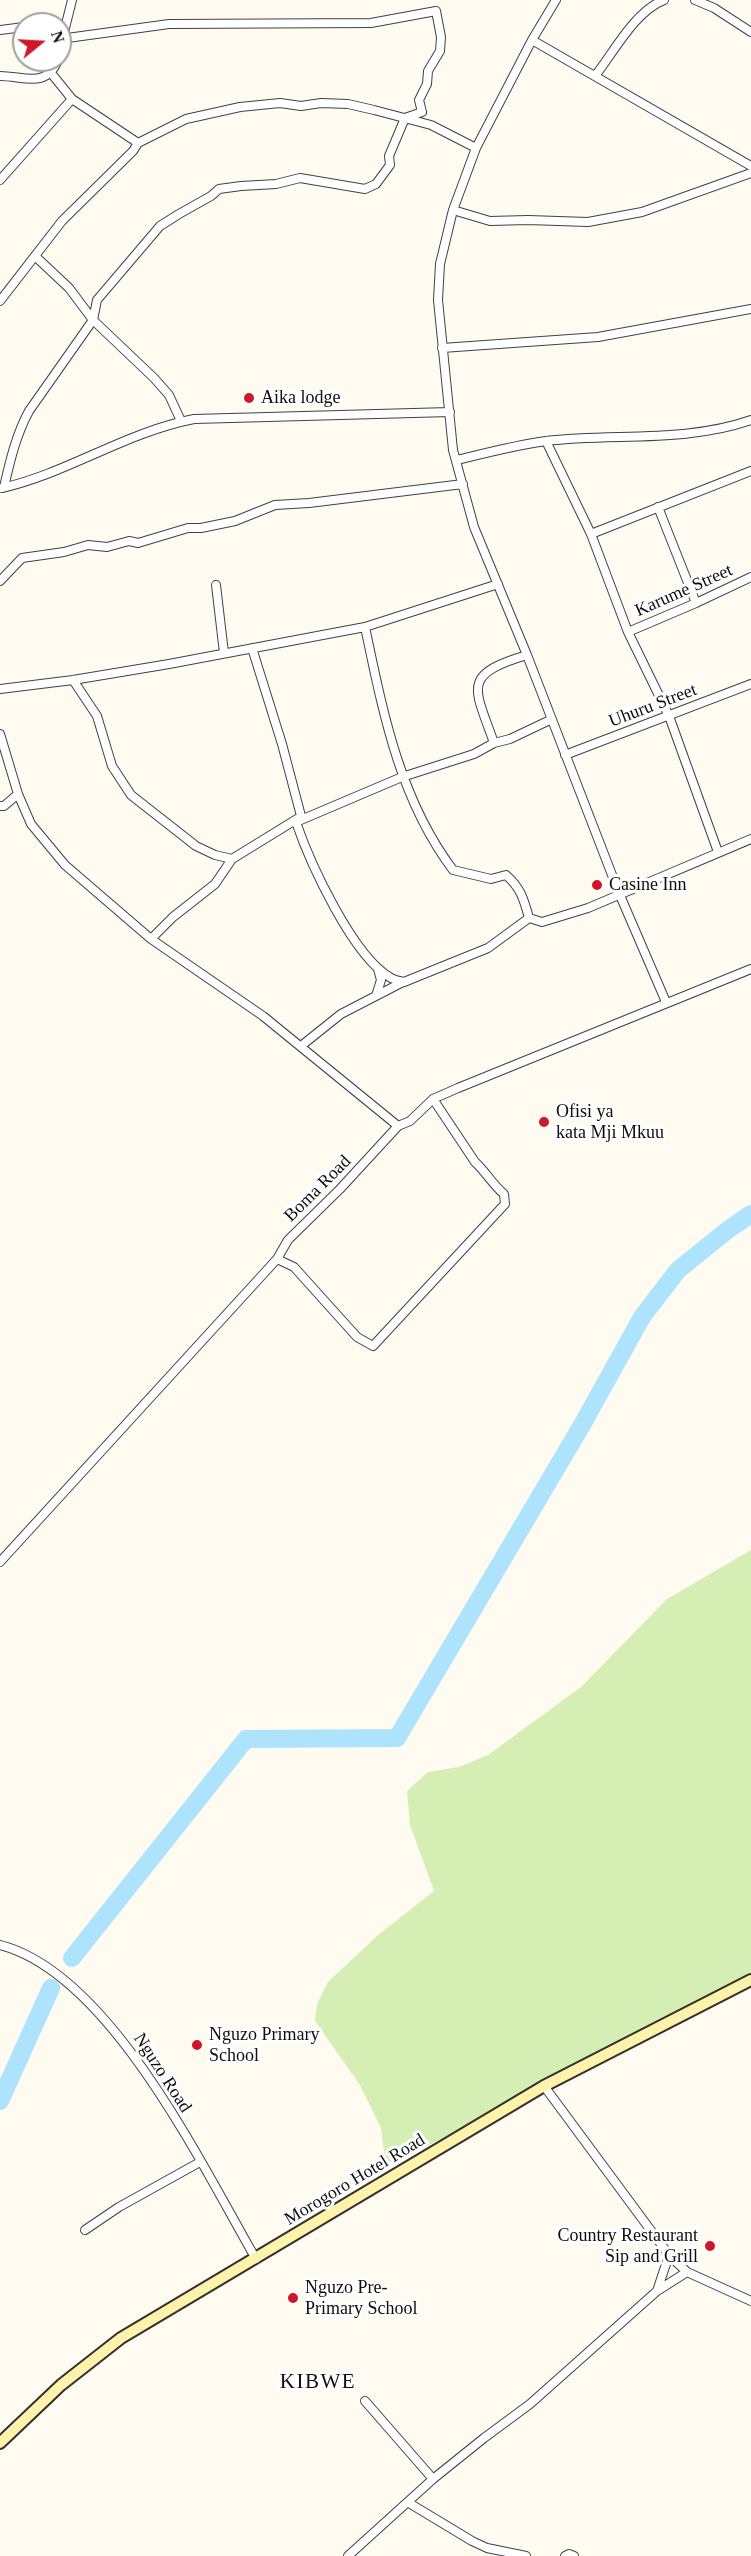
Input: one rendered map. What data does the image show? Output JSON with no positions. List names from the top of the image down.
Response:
{
  "streets": {
    "street": [
      "Karume Street",
      "Uhuru Street",
      "Boma Road",
      "Nguzo Road",
      "Morogoro Hotel Road"
    ]
  },
  "crossings": [
    ["Nguzo Road", "Morogoro Hotel Road"]
  ],
  "districts": ["KIBWE"],
  "places": [
    "Aika lodge",
    "Casine Inn",
    "Ofisi ya kata Mji Mkuu",
    "Nguzo Primary School",
    "Country Restaurant Sip and Grill",
    "Nguzo Pre- Primary School"
  ],
  "north": "right"
}
